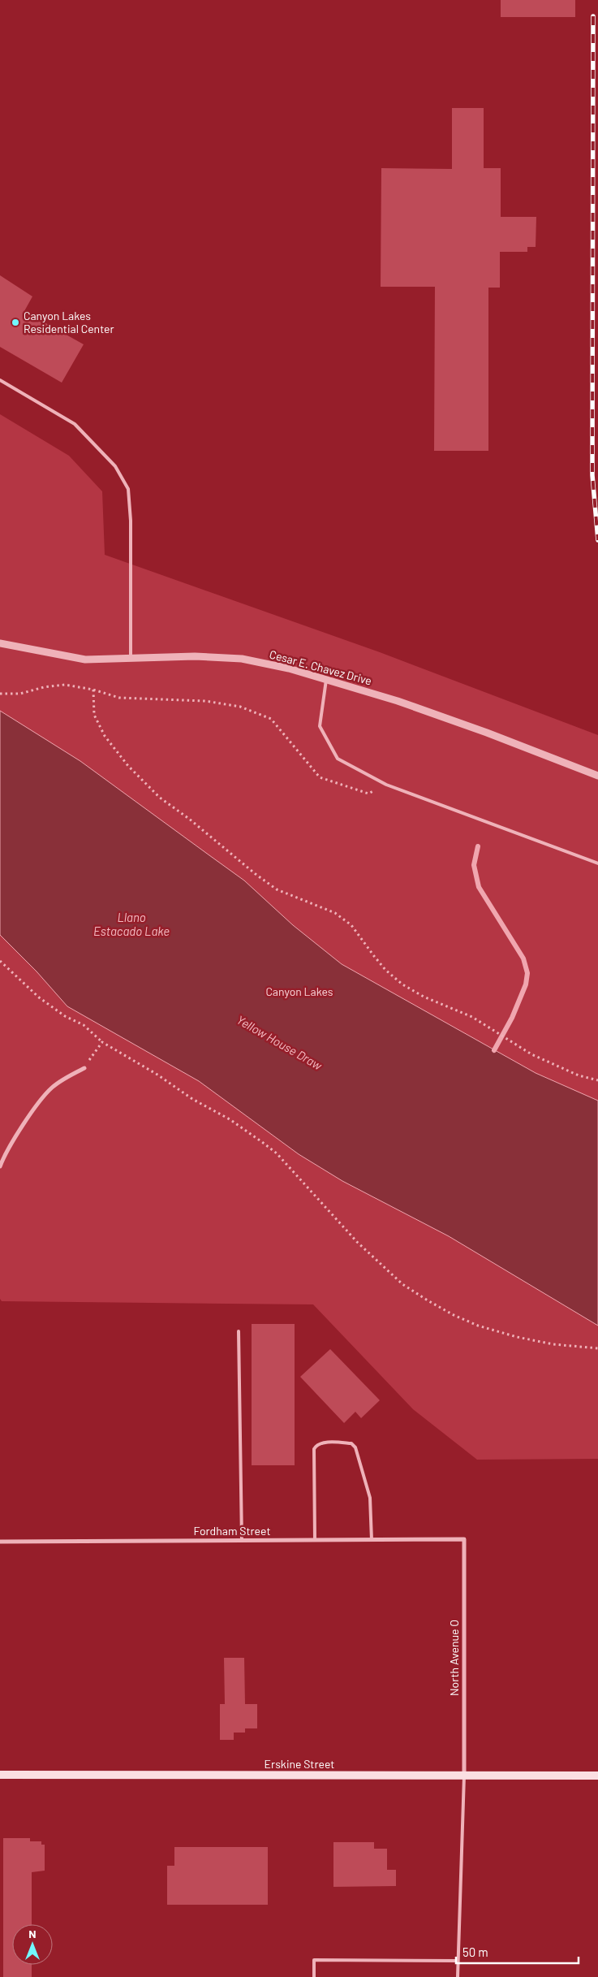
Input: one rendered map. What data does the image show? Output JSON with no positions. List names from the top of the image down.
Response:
{
  "streets": {
    "main road": ["Erskine Street"],
    "street": ["Cesar E. Chavez Drive", "Fordham Street", "North Avenue O"]
  },
  "crossings": [
    ["Fordham Street", "North Avenue O"],
    ["North Avenue O", "Erskine Street"]
  ],
  "water": ["Llano Estacado Lake", "Yellow House Draw"],
  "parks": ["Canyon Lakes"],
  "places": ["Canyon Lakes Residential Center"],
  "scale_bar": "50 m",
  "north": "top"
}
